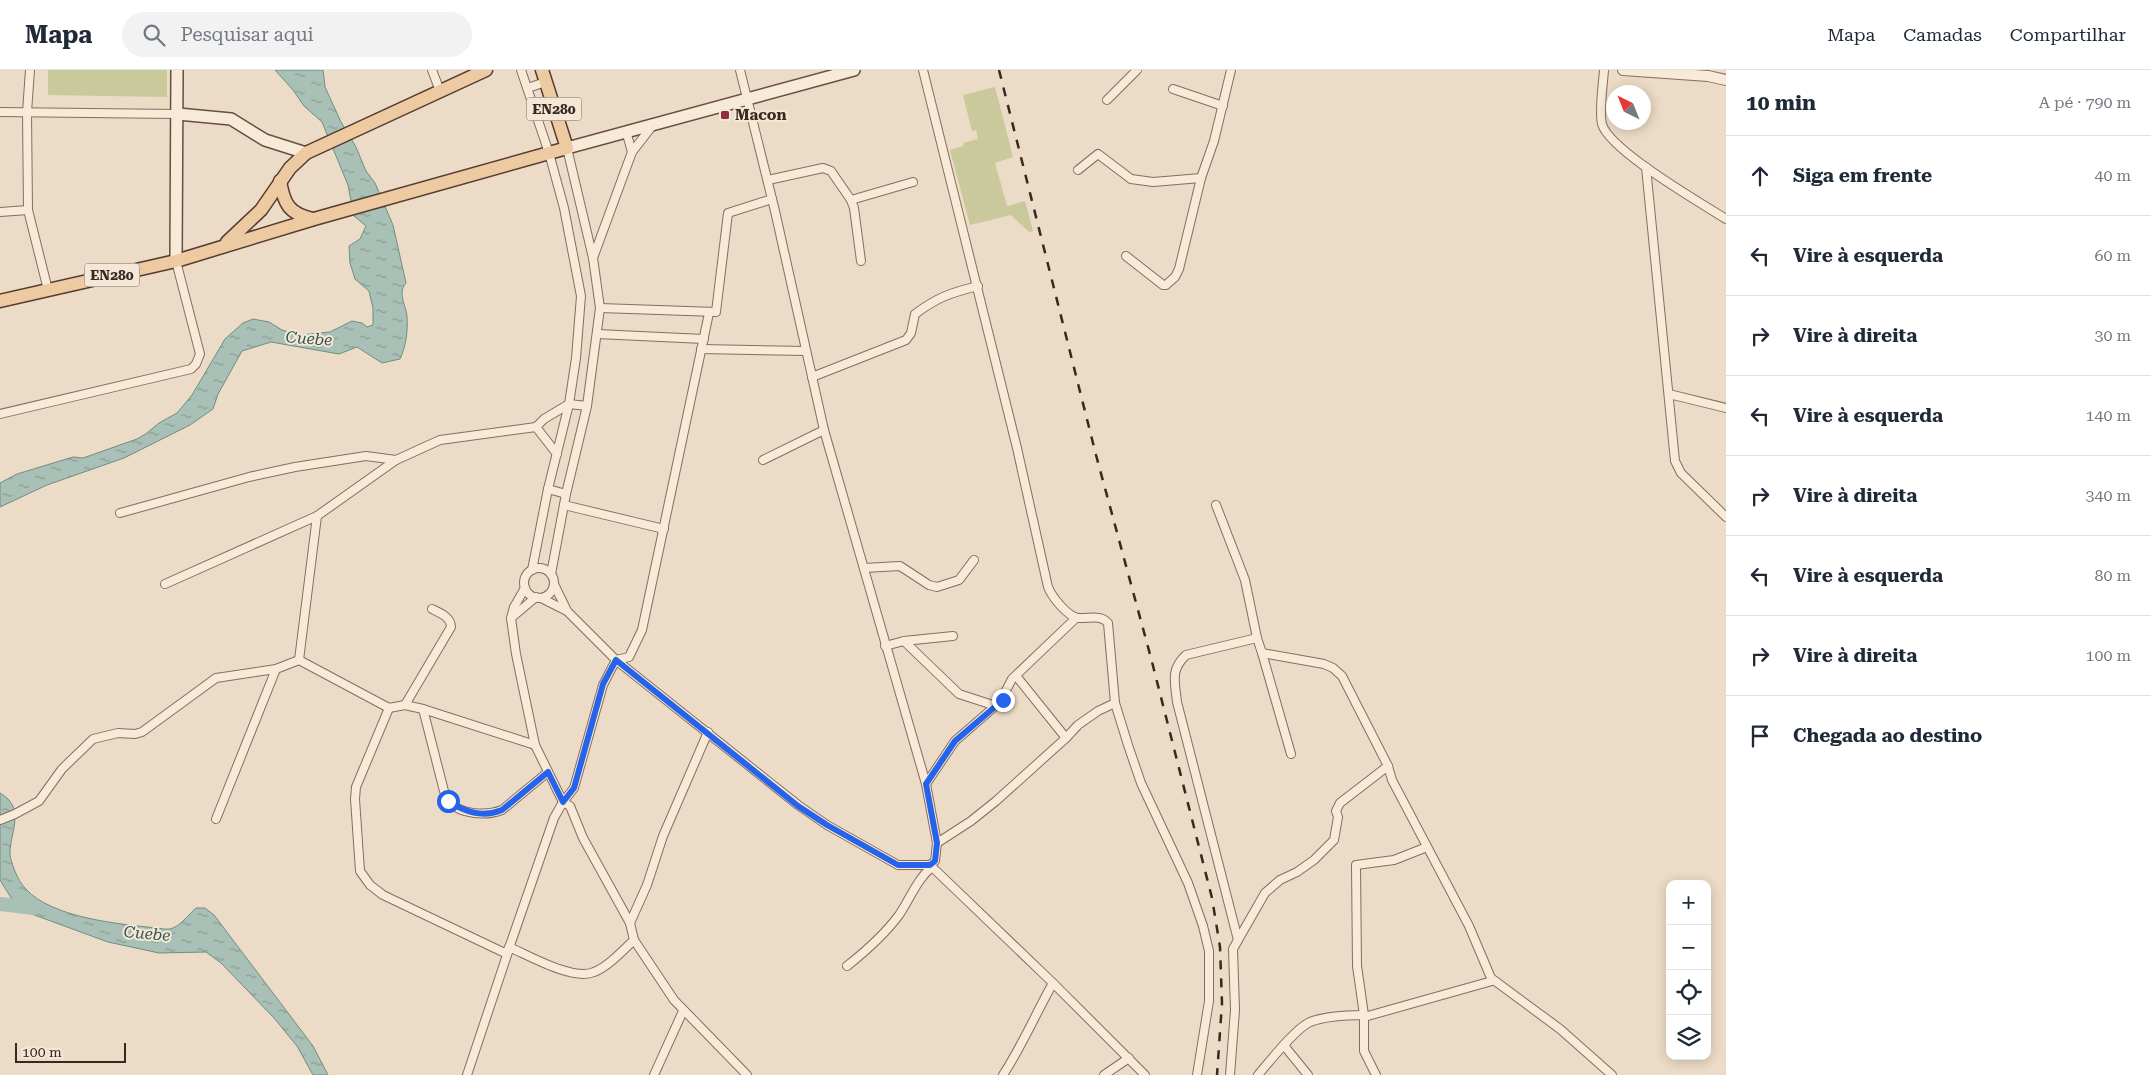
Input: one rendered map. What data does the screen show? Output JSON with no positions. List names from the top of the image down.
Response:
{
  "streets": {
    "main road": ["EN280"]
  },
  "water": ["Cuebe"],
  "places": {
    "transit": ["Macon"]
  },
  "scale_bar": "100 m",
  "north": "top left",
  "page": {
    "header": "Mapa",
    "search": "Pesquisar aqui",
    "nav": ["Mapa", "Camadas", "Compartilhar"],
    "heading": ["10 min", "A pé · 790 m"],
    "list": [
      ["Siga em frente", "40 m"],
      ["Vire à esquerda", "60 m"],
      ["Vire à direita", "30 m"],
      ["Vire à esquerda", "140 m"],
      ["Vire à direita", "340 m"],
      ["Vire à esquerda", "80 m"],
      ["Vire à direita", "100 m"],
      "Chegada ao destino"
    ],
    "map_buttons": ["+", "−"],
    "scale": "100 m"
  }
}
